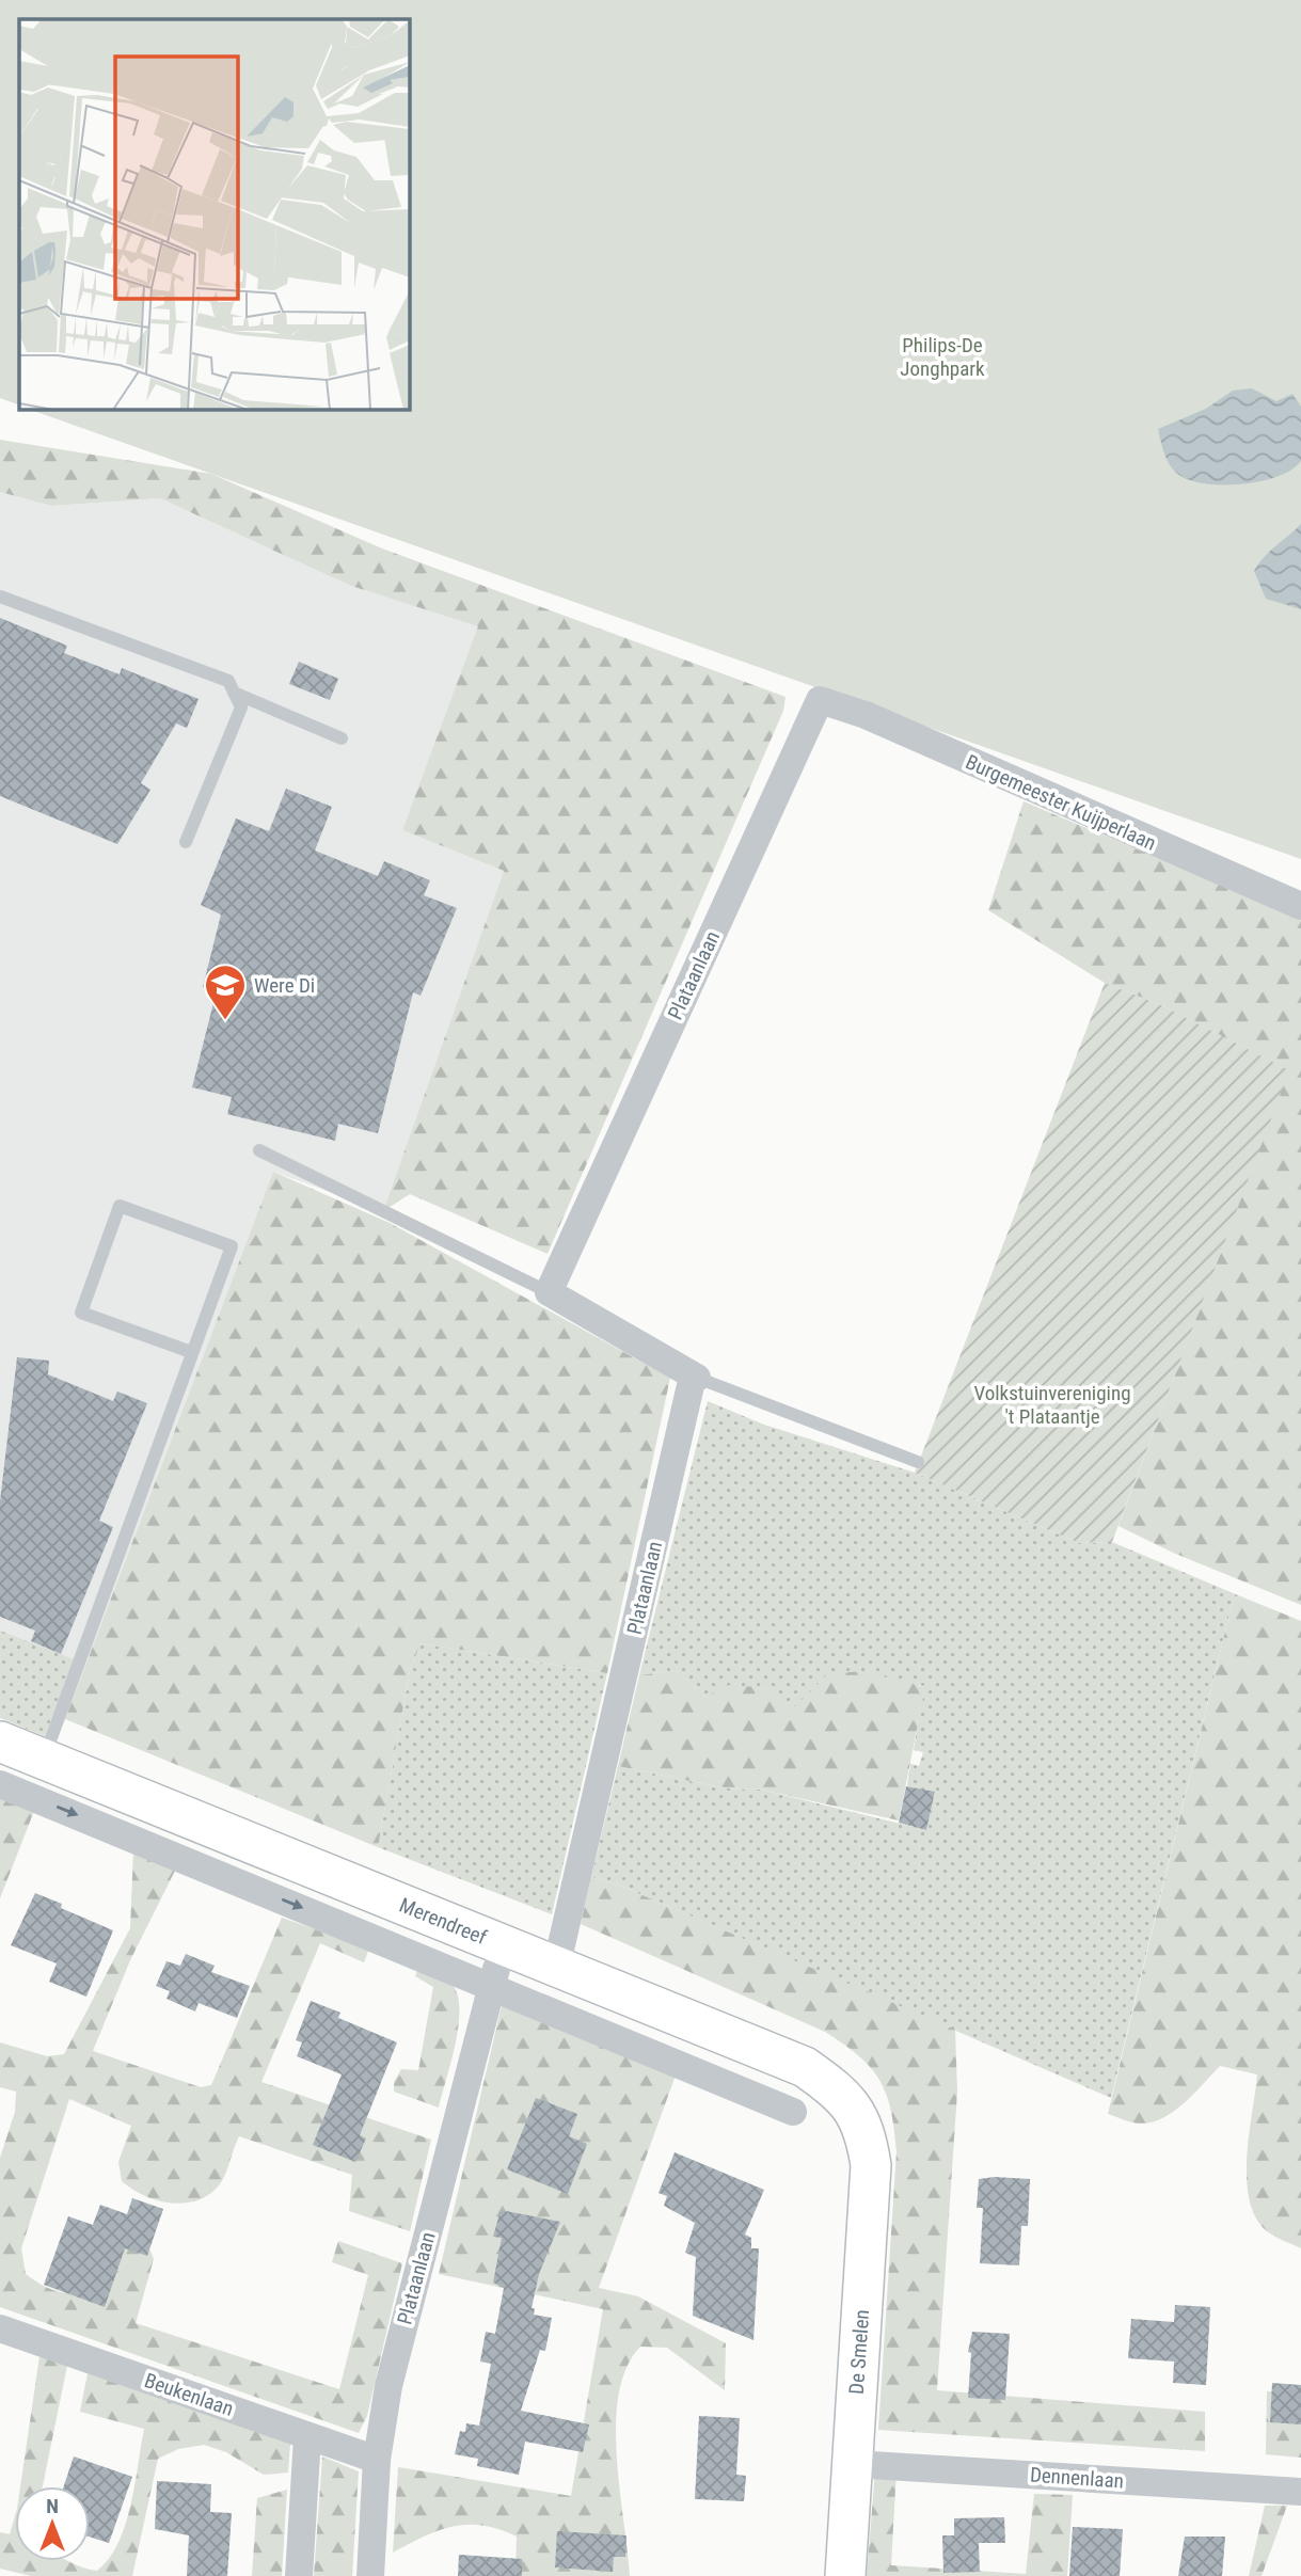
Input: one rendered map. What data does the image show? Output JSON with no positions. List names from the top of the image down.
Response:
{
  "streets": {
    "street": [
      "Burgemeester Kuijperlaan",
      "Plataanlaan",
      "Merendreef",
      "De Smelen",
      "Beukenlaan",
      "Dennenlaan"
    ]
  },
  "crossings": [
    ["Burgemeester Kuijperlaan", "Plataanlaan"],
    ["Plataanlaan", "Merendreef"],
    ["Plataanlaan", "Beukenlaan"],
    ["Merendreef", "De Smelen"],
    ["De Smelen", "Dennenlaan"]
  ],
  "parks": ["Philips-De Jonghpark", "Volkstuinvereniging 't Plataantje"],
  "places": {
    "school or university": ["Were Di"]
  },
  "north": "top"
}
